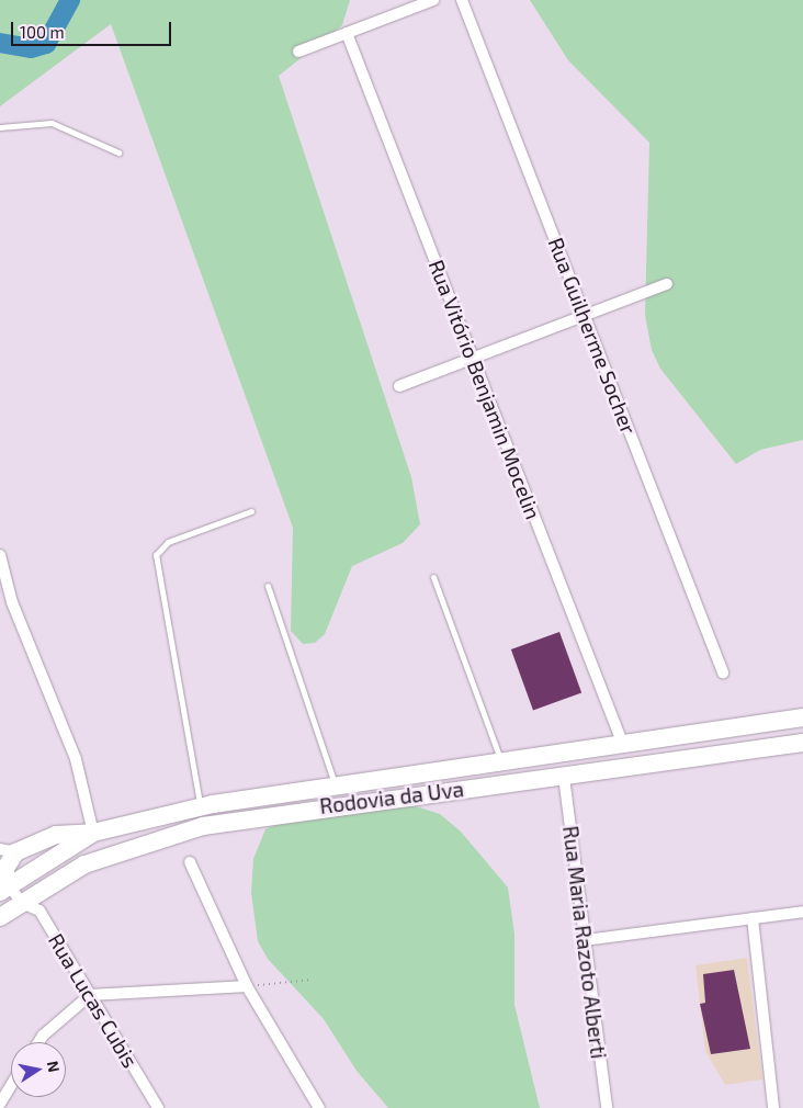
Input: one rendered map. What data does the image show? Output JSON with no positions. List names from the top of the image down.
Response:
{
  "streets": {
    "main road": ["Rodovia da Uva"],
    "street": [
      "Rua Guilherme Socher",
      "Rua Vitório Benjamin Mocelin",
      "Rua Maria Razoto Alberti",
      "Rua Lucas Cubis"
    ]
  },
  "crossings": [
    ["Rua Vitório Benjamin Mocelin", "Rodovia da Uva"],
    ["Rodovia da Uva", "Rua Maria Razoto Alberti"],
    ["Rodovia da Uva", "Rua Lucas Cubis"]
  ],
  "scale_bar": "100 m",
  "north": "right"
}
